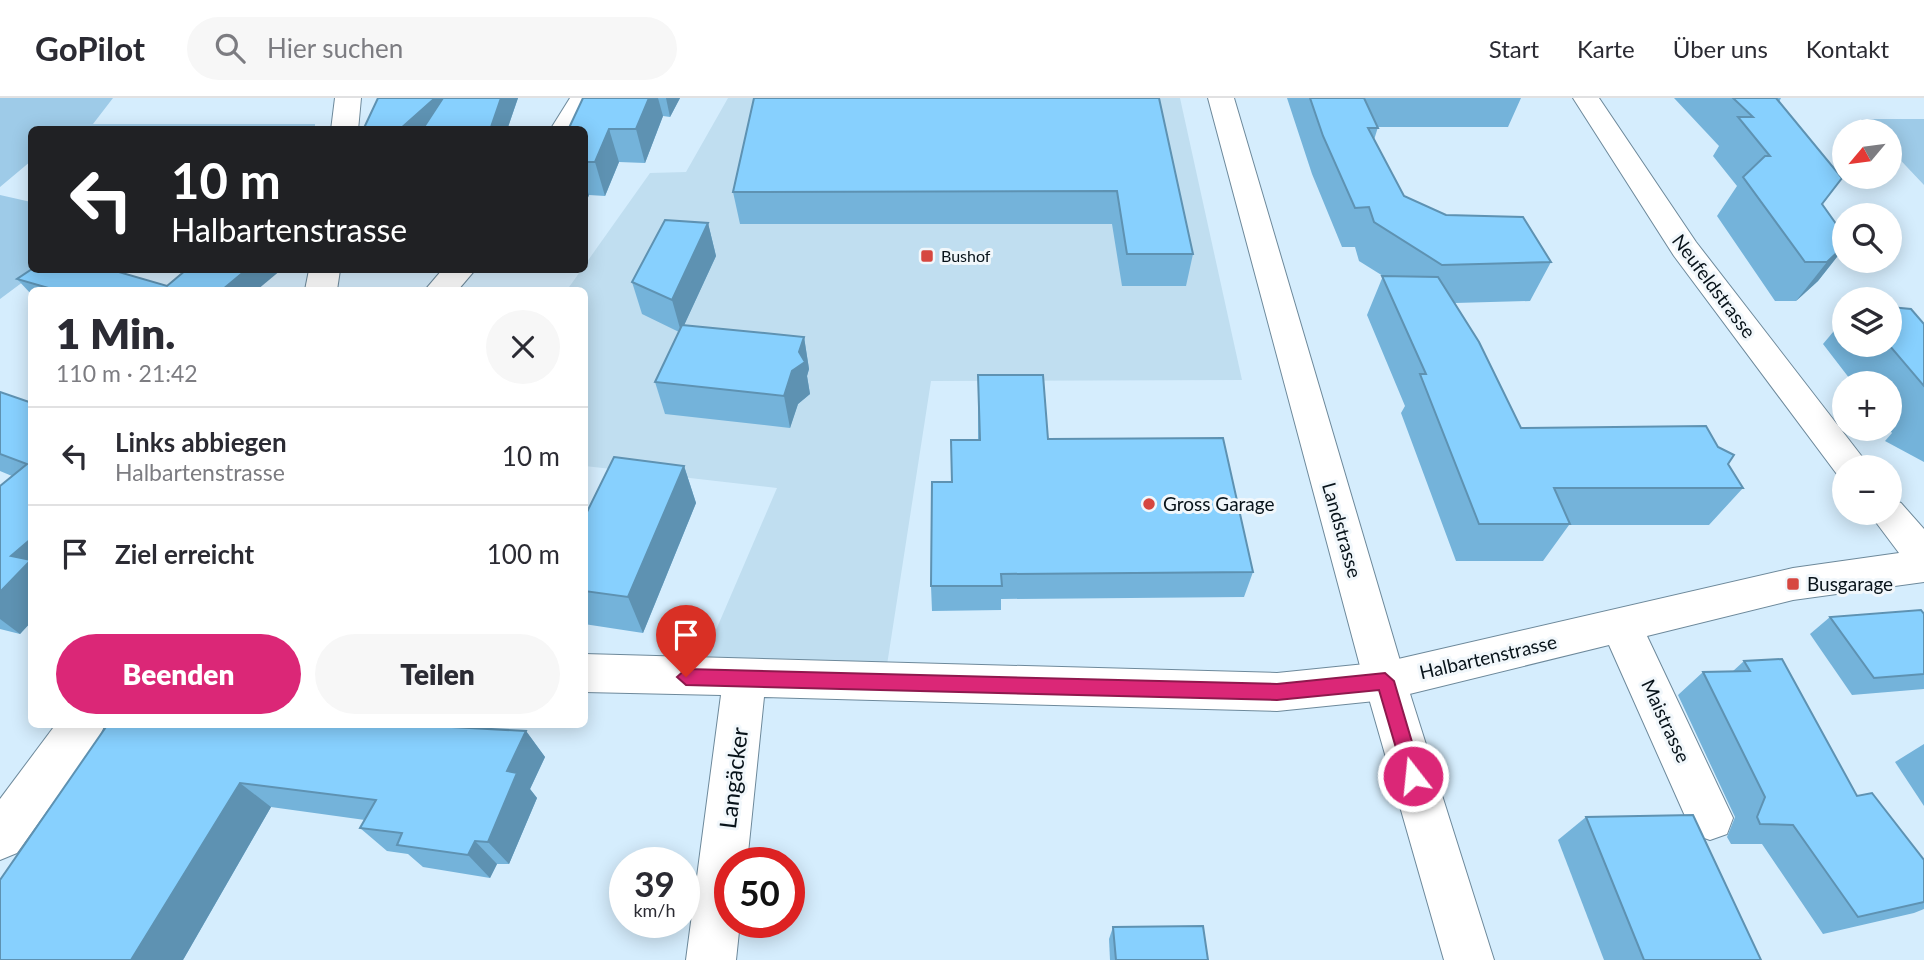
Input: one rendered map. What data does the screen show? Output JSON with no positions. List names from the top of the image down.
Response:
{
  "streets": {
    "street": [
      "Neufeldstrasse",
      "Landstrasse",
      "Halbartenstrasse",
      "Maistrasse",
      "Langäcker"
    ]
  },
  "crossings": [
    ["Landstrasse", "Halbartenstrasse"],
    ["Halbartenstrasse", "Maistrasse"],
    ["Halbartenstrasse", "Langäcker"]
  ],
  "places": {
    "transit": ["Bushof", "Busgarage"],
    "other": ["Gross Garage"]
  },
  "north": "bottom left",
  "page": {
    "header": "GoPilot",
    "search": "Hier suchen",
    "nav": [
      "Start",
      "Karte",
      "Über uns",
      "Kontakt"
    ],
    "map_buttons": ["+", "−"],
    "turn": ["10 m", "Halbartenstrasse"],
    "heading": ["1 Min.", "110 m · 21:42"],
    "list": [
      {
        "name": "Links abbiegen",
        "note": "Halbartenstrasse",
        "value": "10 m"
      },
      {
        "name": "Ziel erreicht",
        "value": "100 m"
      }
    ],
    "buttons": ["Beenden", "Teilen"],
    "speed": "39 km/h",
    "limit": "50"
  }
}
